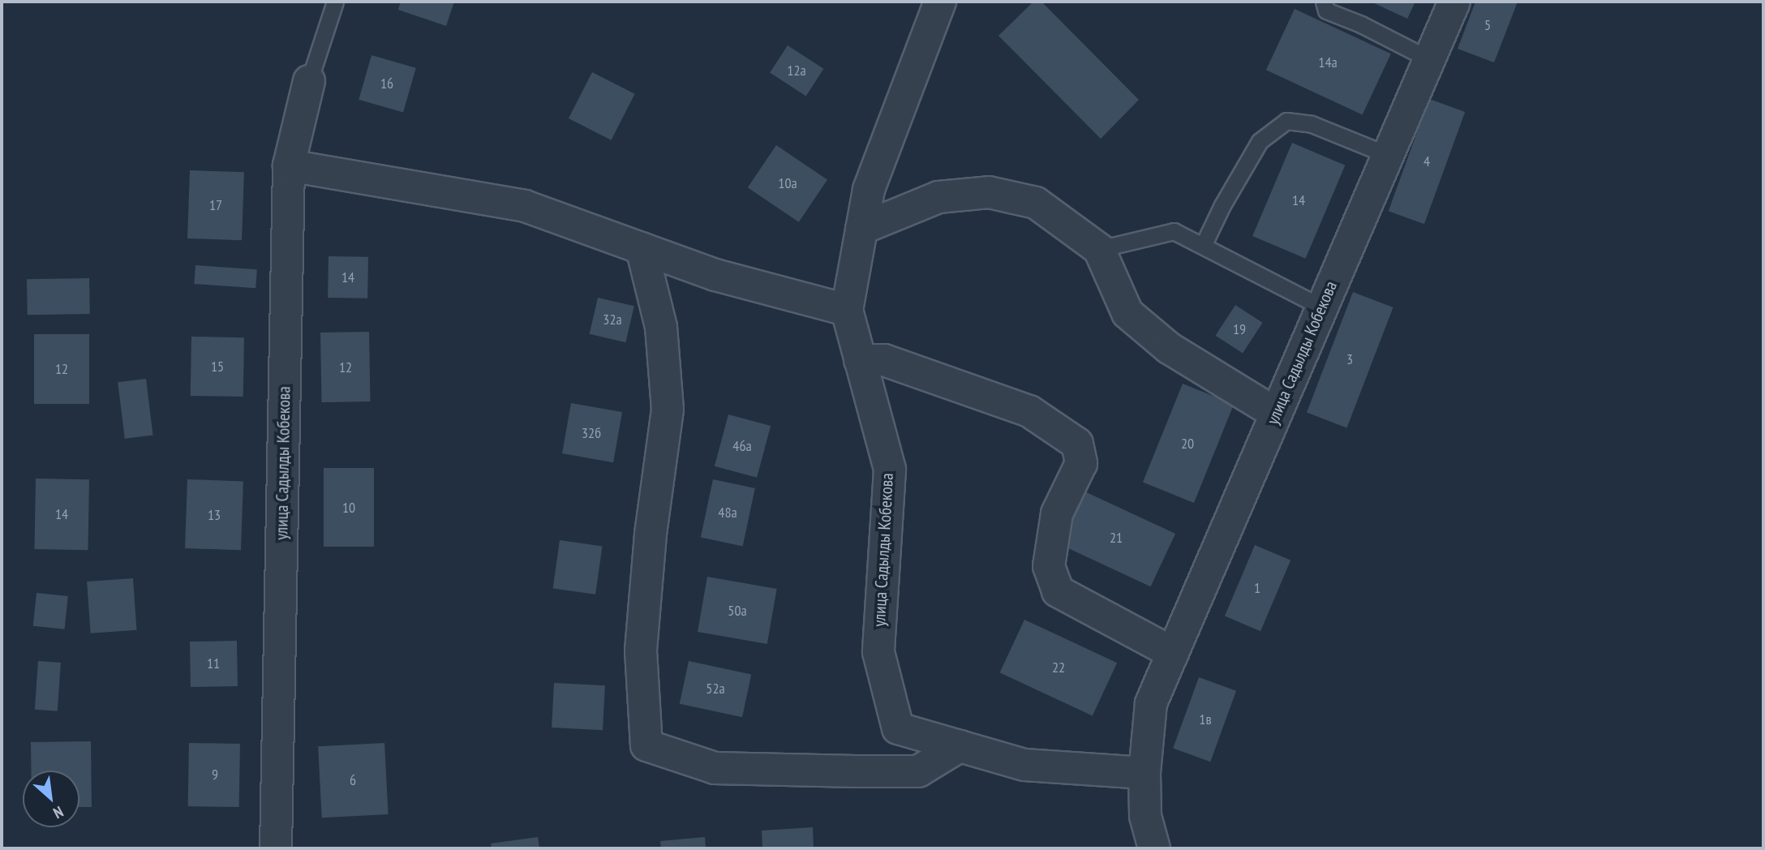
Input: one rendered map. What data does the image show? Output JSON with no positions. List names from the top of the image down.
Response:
{
  "streets": {
    "street": ["улица Садылды Кобекова"]
  },
  "house_numbers": [
    "5",
    "14а",
    "12а",
    "16",
    "4",
    "10а",
    "14",
    "17",
    "14",
    "32а",
    "19",
    "3",
    "15",
    "12",
    "12",
    "32б",
    "20",
    "46а",
    "10",
    "48а",
    "14",
    "13",
    "21",
    "1",
    "50а",
    "11",
    "22",
    "52а",
    "1в",
    "9",
    "6"
  ],
  "north": "bottom right"
}
